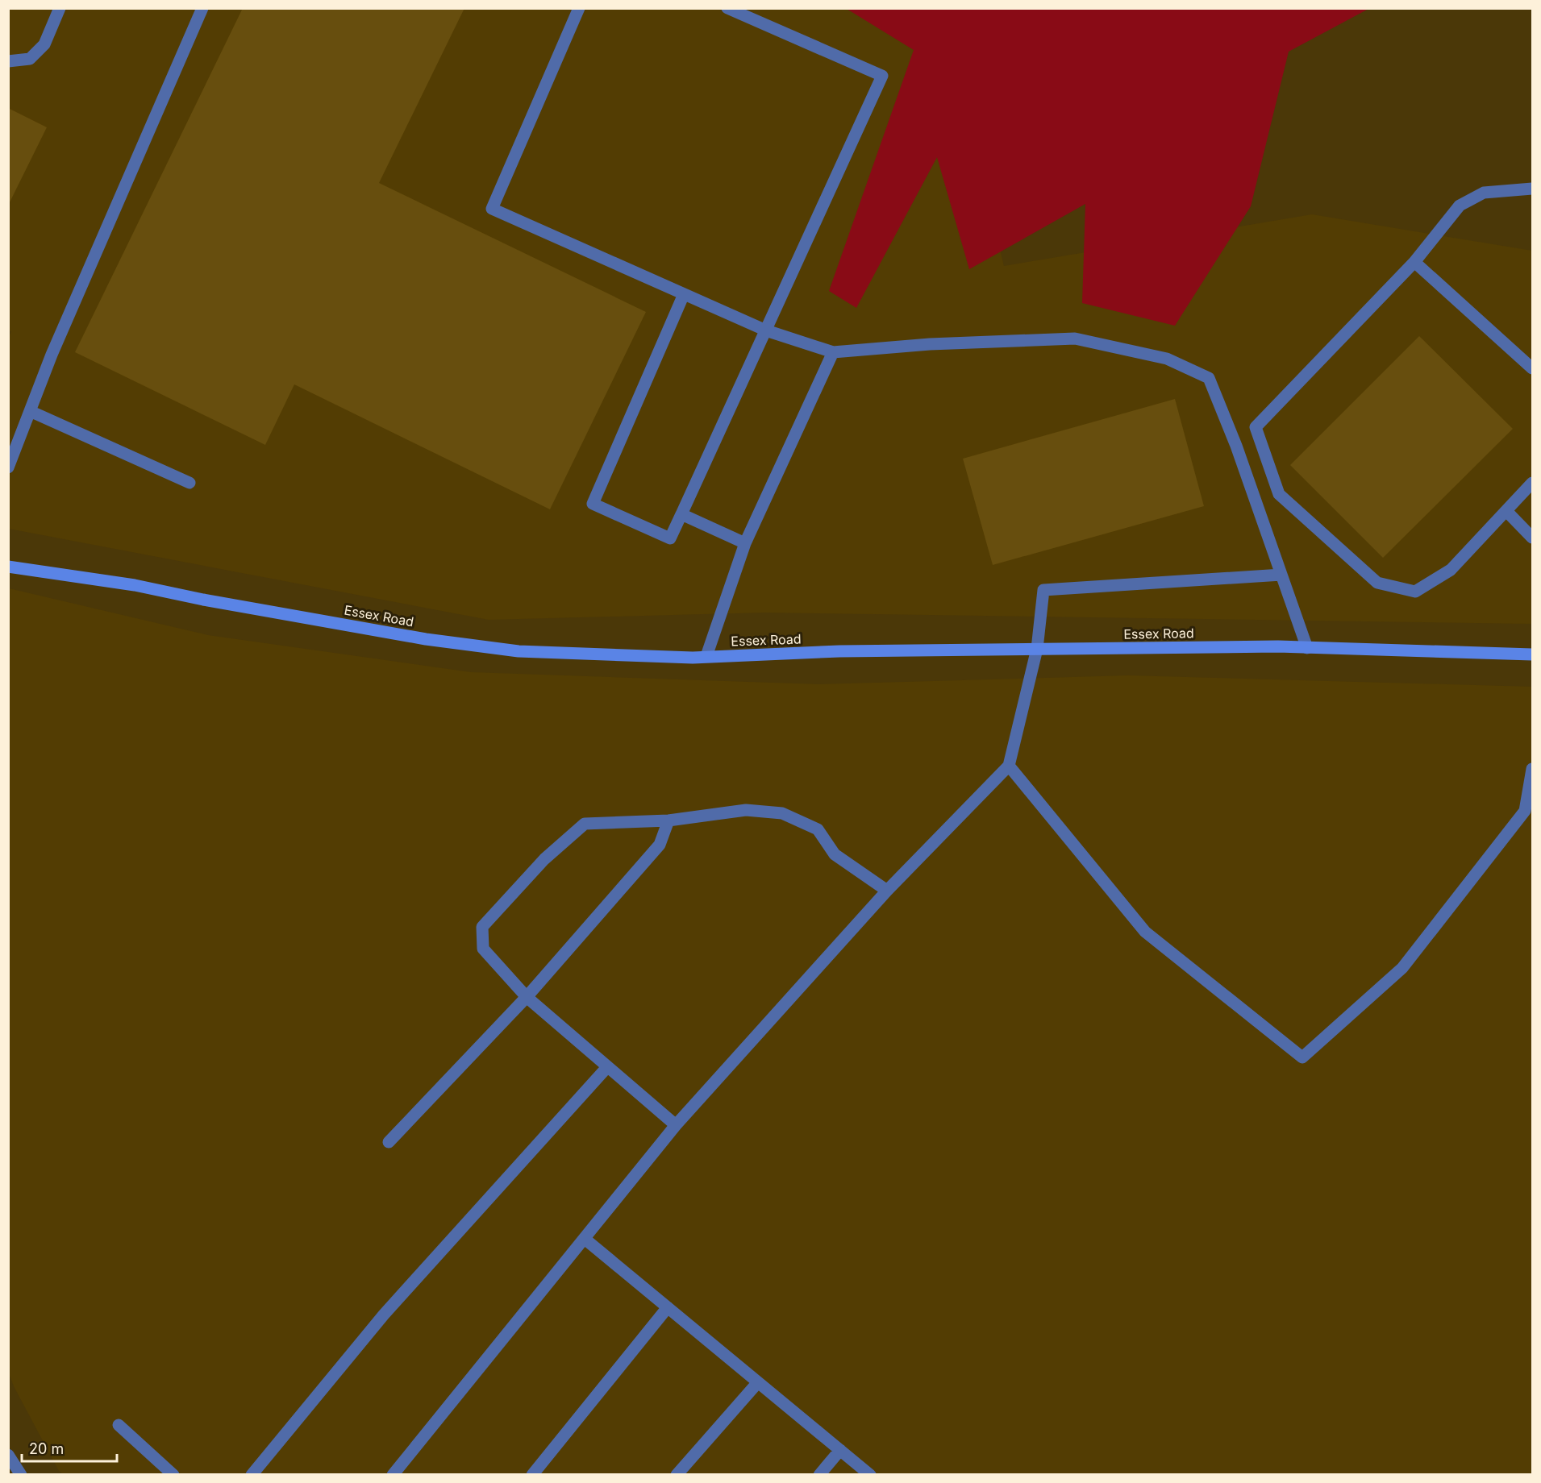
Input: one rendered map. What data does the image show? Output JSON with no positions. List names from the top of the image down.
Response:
{
  "streets": {
    "street": ["Essex Road"]
  },
  "scale_bar": "20 m"
}
